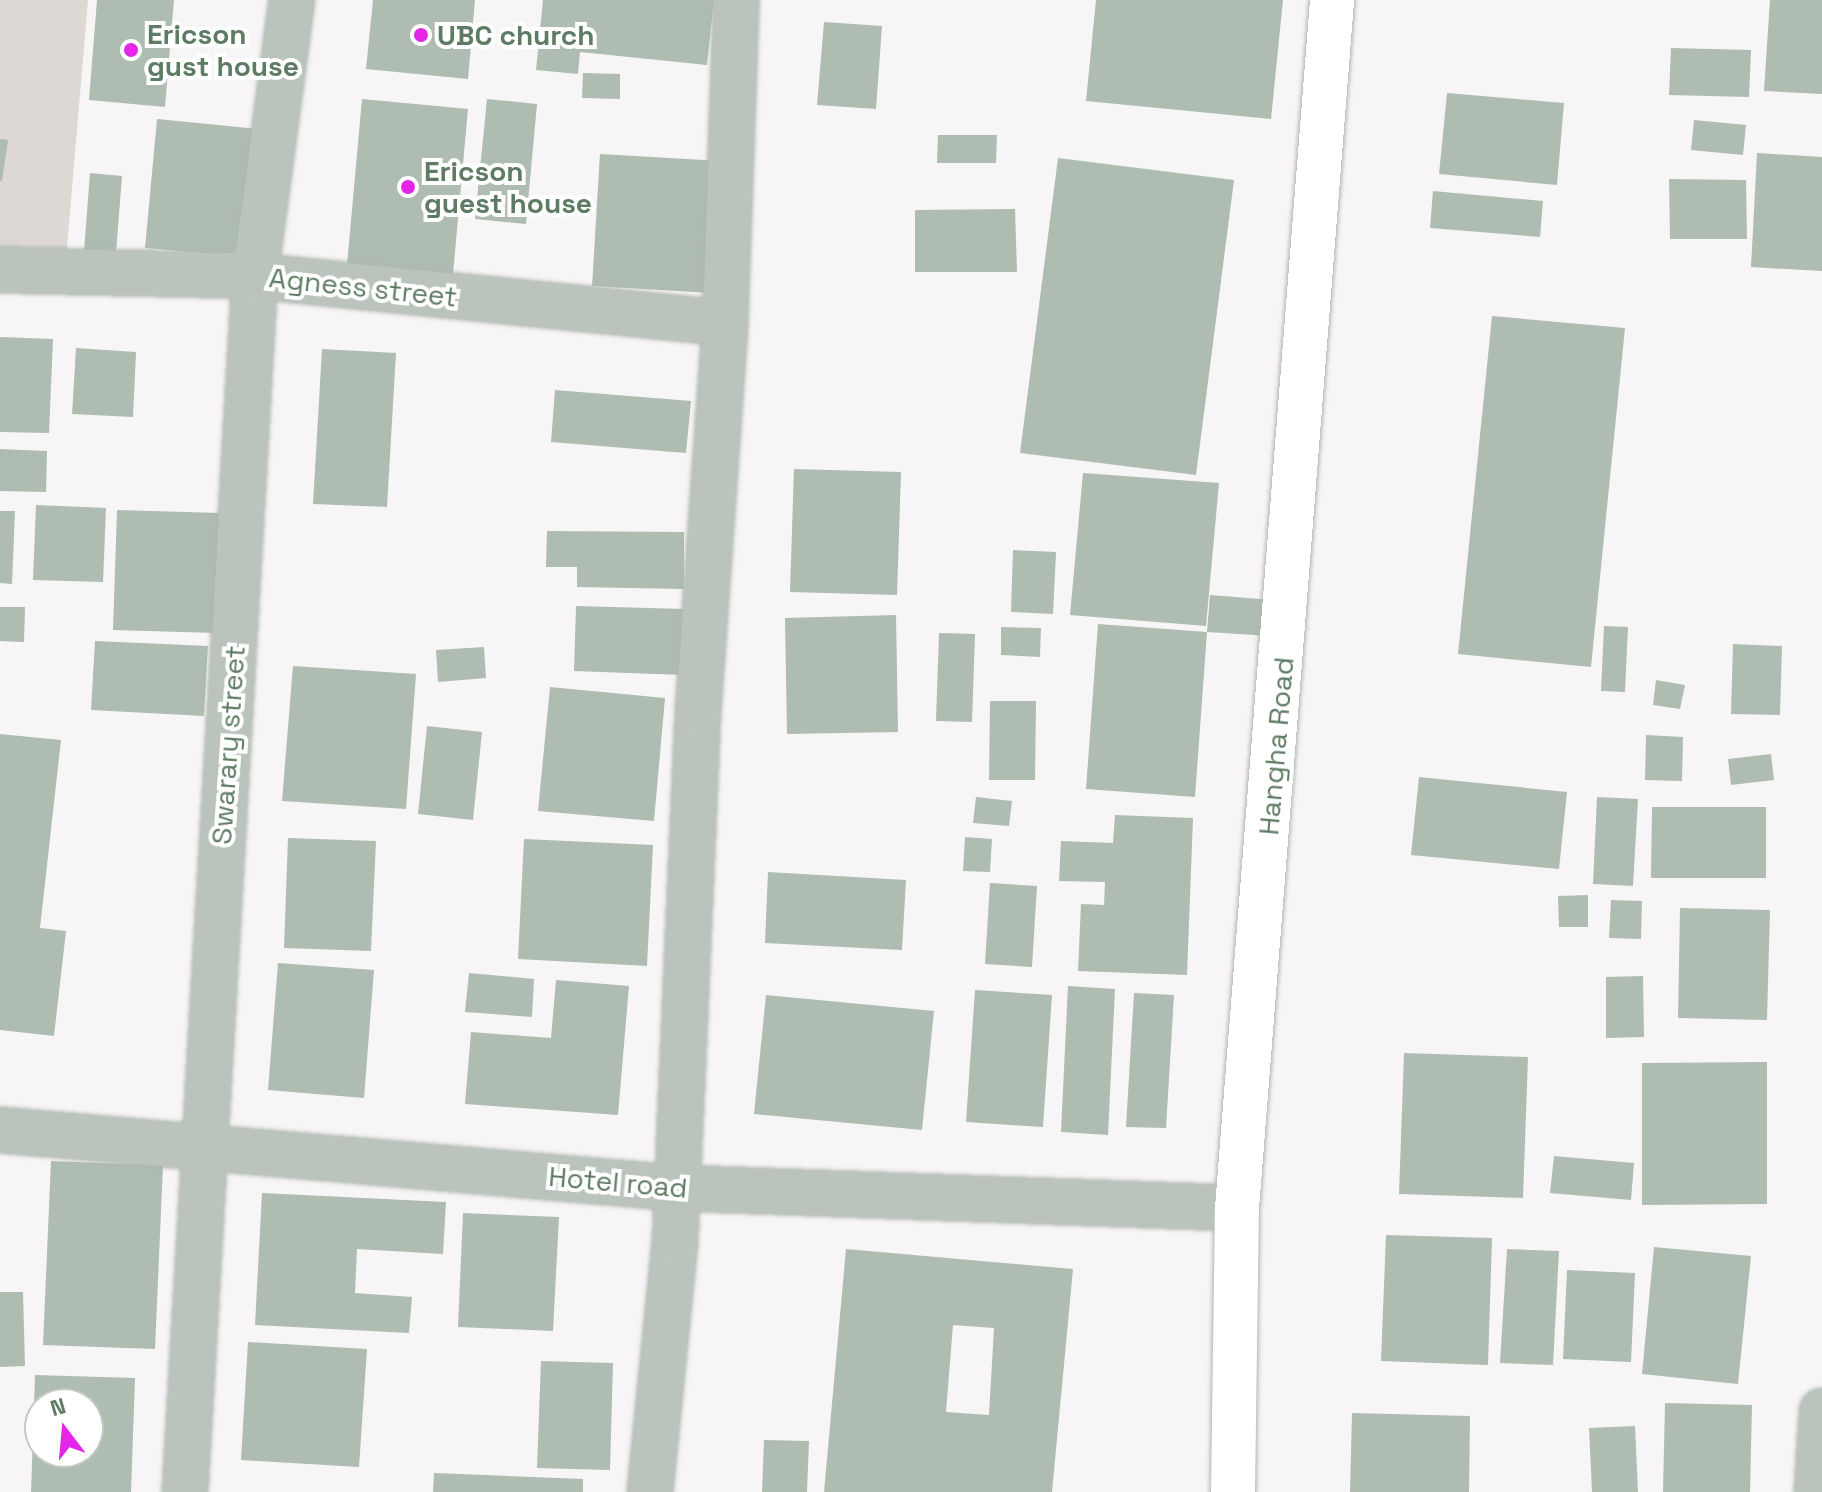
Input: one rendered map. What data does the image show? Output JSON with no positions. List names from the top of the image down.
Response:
{
  "streets": {
    "highway": ["Hangha Road"],
    "street": ["Agness street", "Swarary street", "Hotel road"]
  },
  "crossings": [
    ["Agness street", "Swarary street"],
    ["Swarary street", "Hotel road"],
    ["Hangha Road", "Hotel road"]
  ],
  "places": ["UBC church", "Ericson gust house", "Ericson guest house"],
  "north": "top"
}
